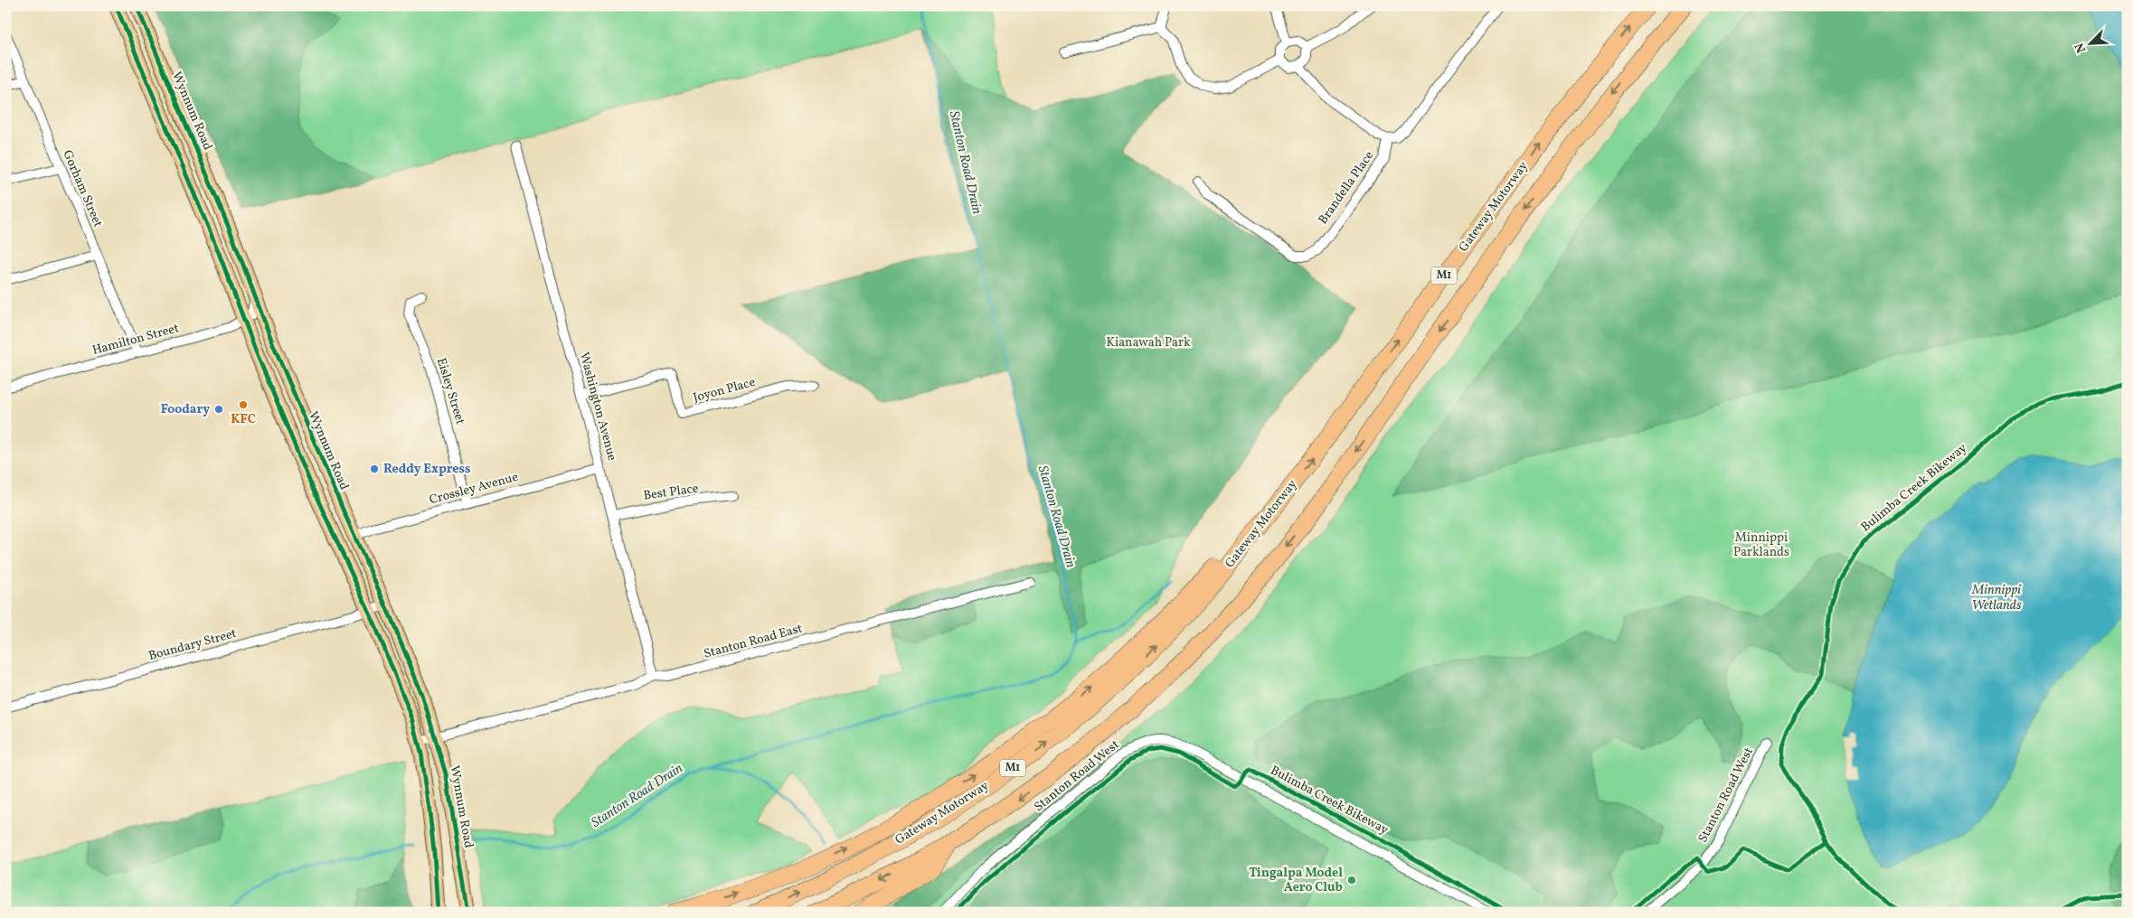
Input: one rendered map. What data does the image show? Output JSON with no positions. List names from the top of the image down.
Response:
{
  "streets": {
    "highway": ["Gateway Motorway", "M1"],
    "main road": ["Wynnum Road"],
    "street": [
      "Brandella Place",
      "Gorham Street",
      "Hamilton Street",
      "Joyon Place",
      "Eisley Street",
      "Washington Avenue",
      "Crossley Avenue",
      "Best Place",
      "Stanton Road East",
      "Boundary Street",
      "Stanton Road West"
    ],
    "cycle path": ["Bulimba Creek Bikeway"]
  },
  "crossings": [
    ["Wynnum Road", "Crossley Avenue"],
    ["Wynnum Road", "Stanton Road East"],
    ["Wynnum Road", "Boundary Street"],
    ["Gorham Street", "Hamilton Street"],
    ["Joyon Place", "Washington Avenue"],
    ["Eisley Street", "Crossley Avenue"],
    ["Washington Avenue", "Crossley Avenue"],
    ["Washington Avenue", "Best Place"],
    ["Washington Avenue", "Stanton Road East"]
  ],
  "water": ["Stanton Road Drain", "Minnippi Wetlands"],
  "parks": ["Kianawah Park", "Minnippi Parklands"],
  "places": [
    "KFC",
    "Foodary",
    "Reddy Express",
    "Tingalpa Model Aero Club"
  ],
  "north": "bottom left"
}
